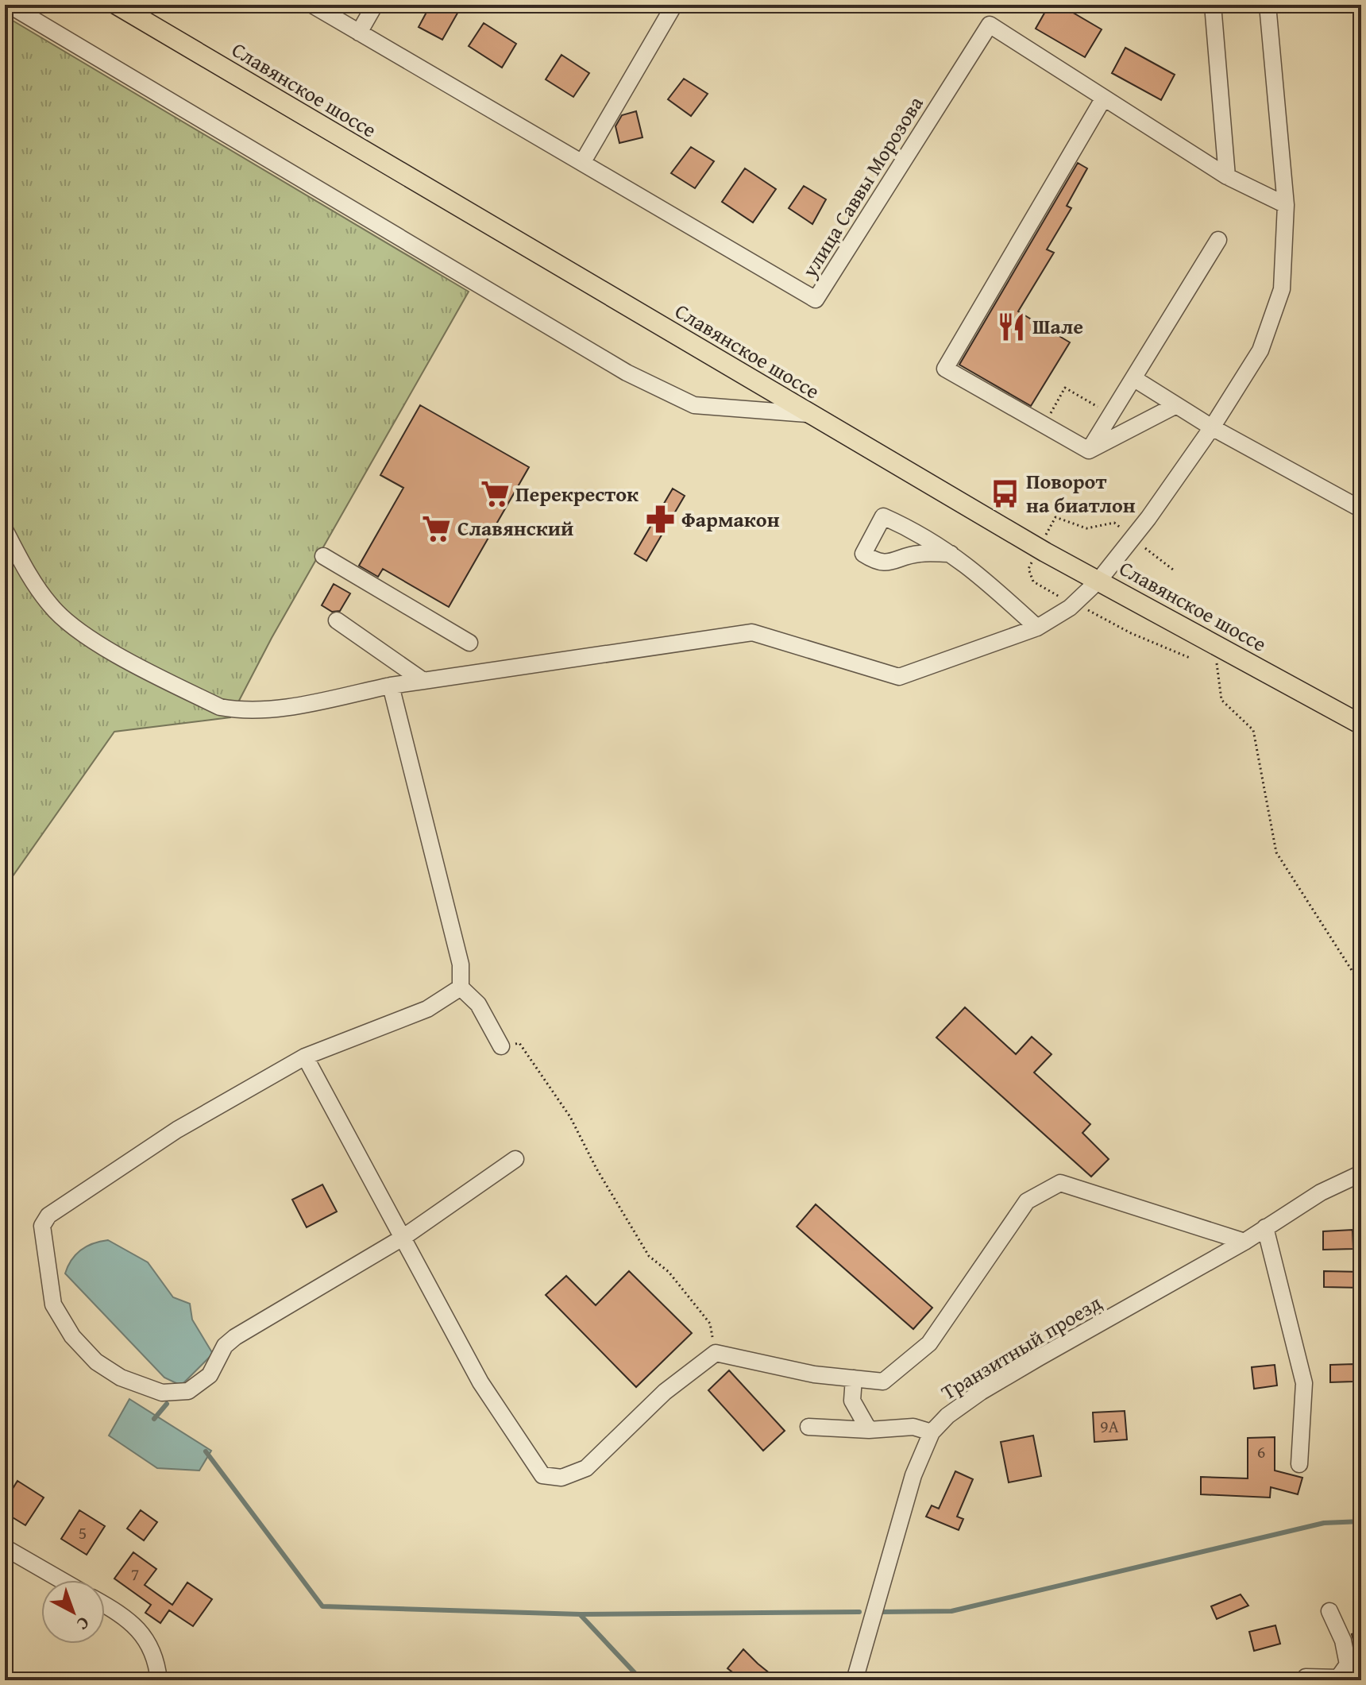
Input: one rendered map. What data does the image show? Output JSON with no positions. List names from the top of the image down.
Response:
{
  "streets": {
    "main road": ["Славянское шоссе"],
    "street": ["улица Саввы Морозова", "Транзитный проезд"]
  },
  "places": {
    "restaurant": ["Шале"],
    "bus stop": ["Поворот на биатлон"],
    "supermarket": ["Перекресток", "Славянский"],
    "pharmacy": ["Фармакон"]
  },
  "house_numbers": [
    "9А",
    "6",
    "5",
    "7"
  ],
  "north": "bottom right"
}
